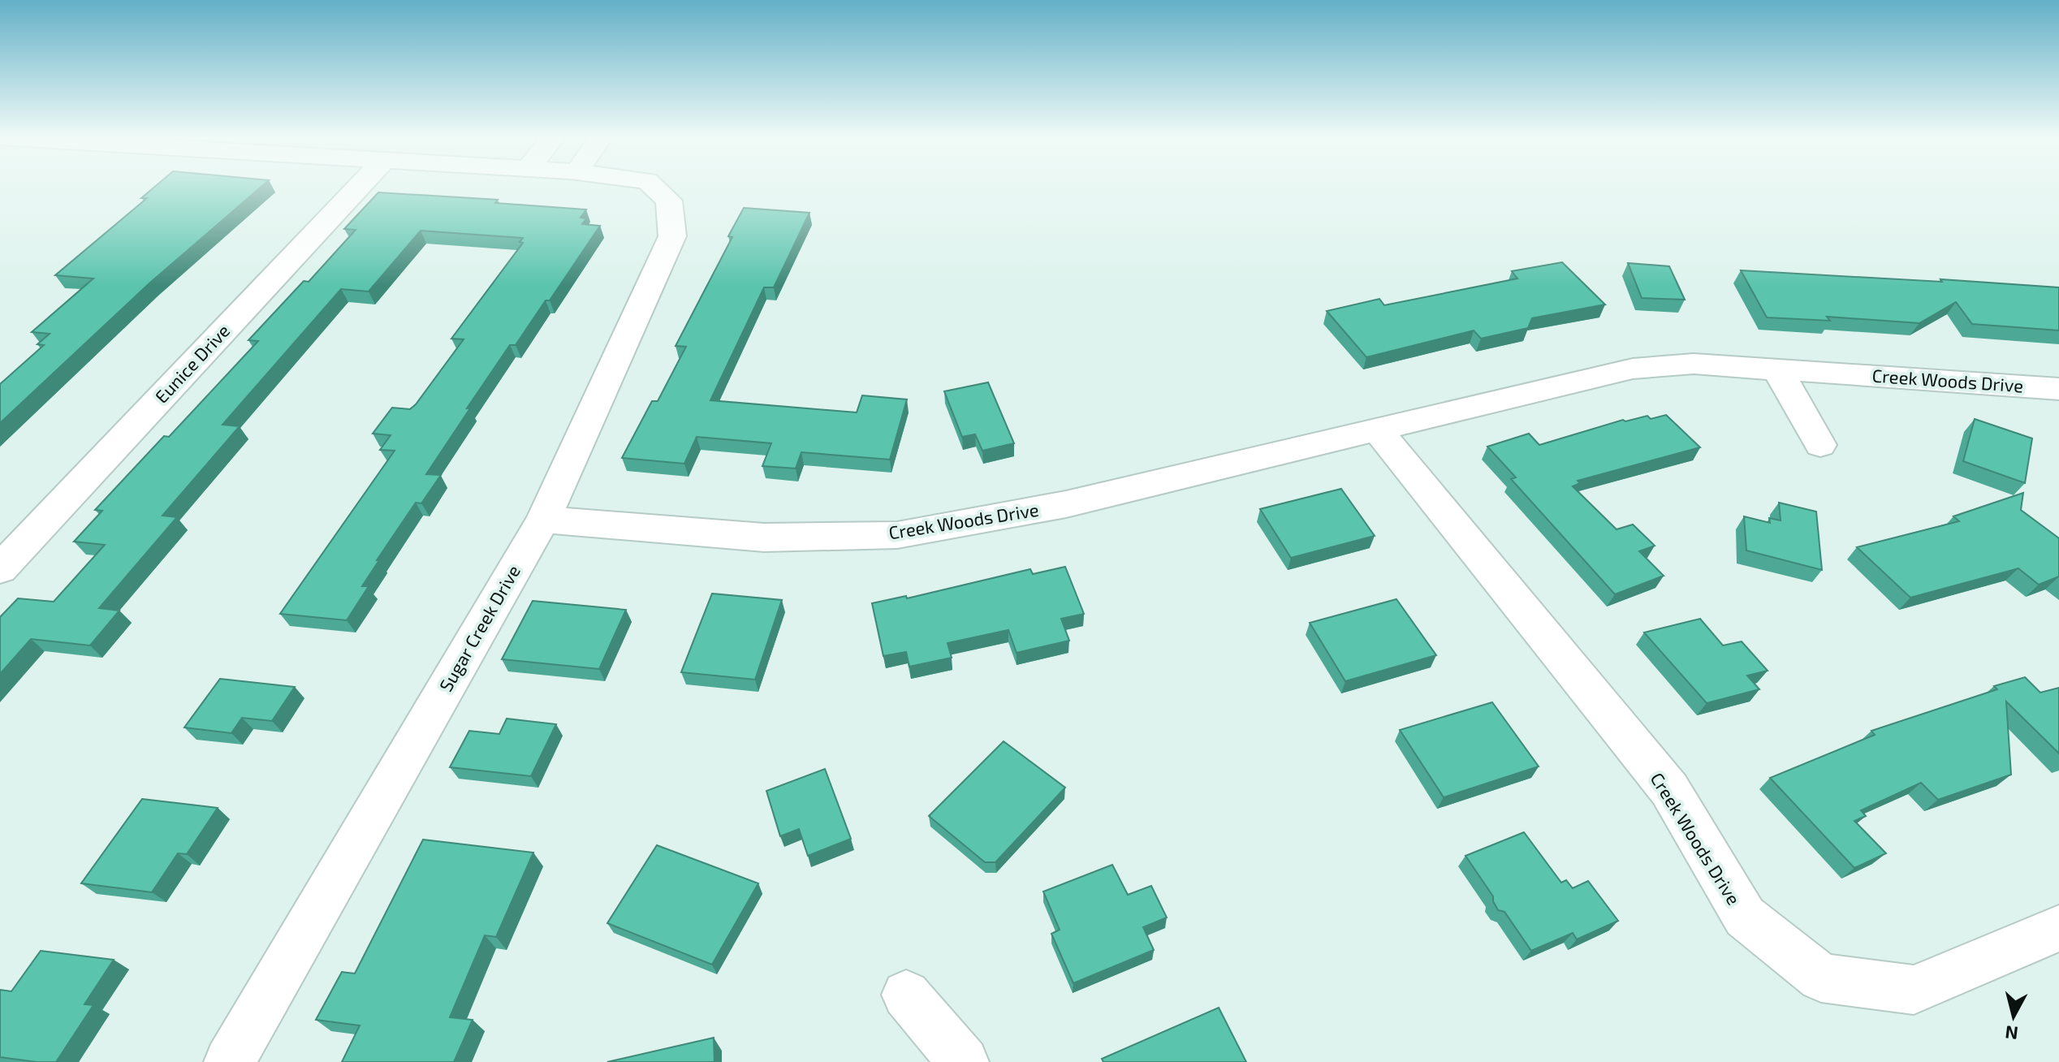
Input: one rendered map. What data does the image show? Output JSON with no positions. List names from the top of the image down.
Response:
{
  "streets": {
    "street": ["Eunice Drive", "Creek Woods Drive", "Sugar Creek Drive"]
  },
  "crossings": [
    ["Creek Woods Drive", "Sugar Creek Drive"]
  ],
  "north": "bottom"
}
